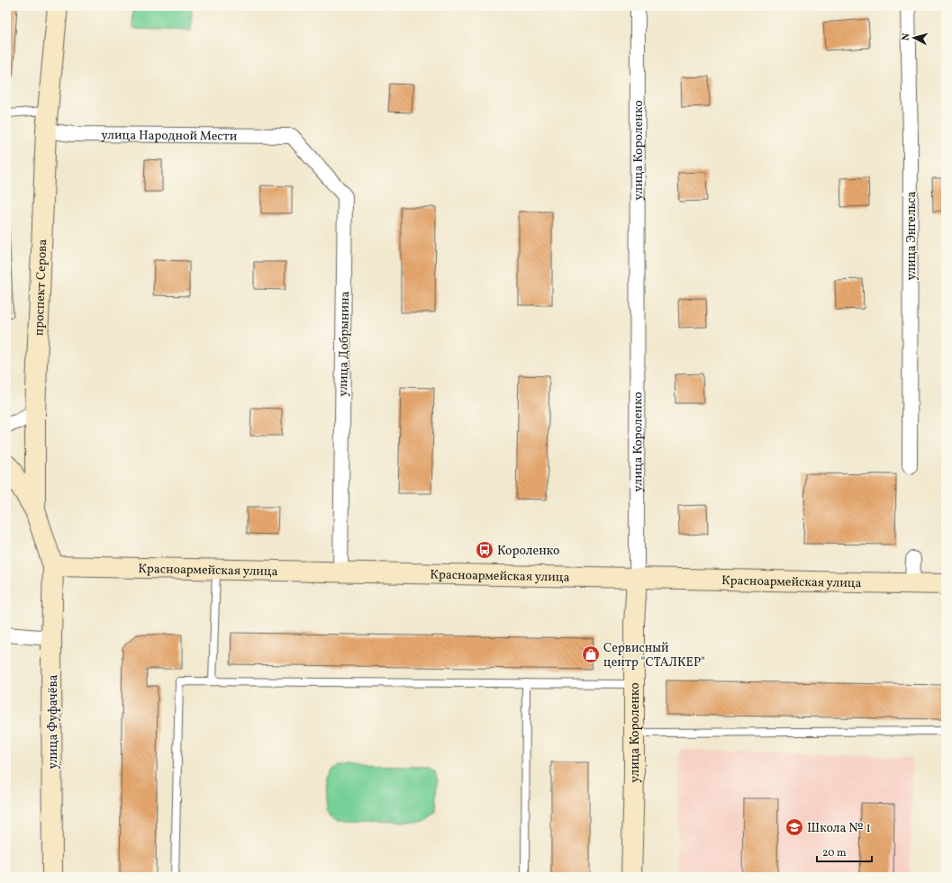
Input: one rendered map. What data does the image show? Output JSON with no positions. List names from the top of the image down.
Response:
{
  "streets": {
    "street": [
      "улица Народной Мести",
      "улица Короленко",
      "улица Энгельса",
      "проспект Серова",
      "улица Добрынина",
      "Красноармейская улица",
      "улица Фуфачёва"
    ]
  },
  "crossings": [
    ["улица Народной Мести", "проспект Серова"],
    ["улица Народной Мести", "улица Добрынина"],
    ["улица Короленко", "Красноармейская улица"],
    ["проспект Серова", "Красноармейская улица"],
    ["проспект Серова", "улица Фуфачёва"],
    ["улица Добрынина", "Красноармейская улица"],
    ["Красноармейская улица", "улица Фуфачёва"]
  ],
  "places": {
    "bus stop": ["Короленко"],
    "shop": ["Сервисный центр \"СТАЛКЕР\""],
    "school or university": ["Школа № 1"]
  },
  "scale_bar": "20 m",
  "north": "left"
}
